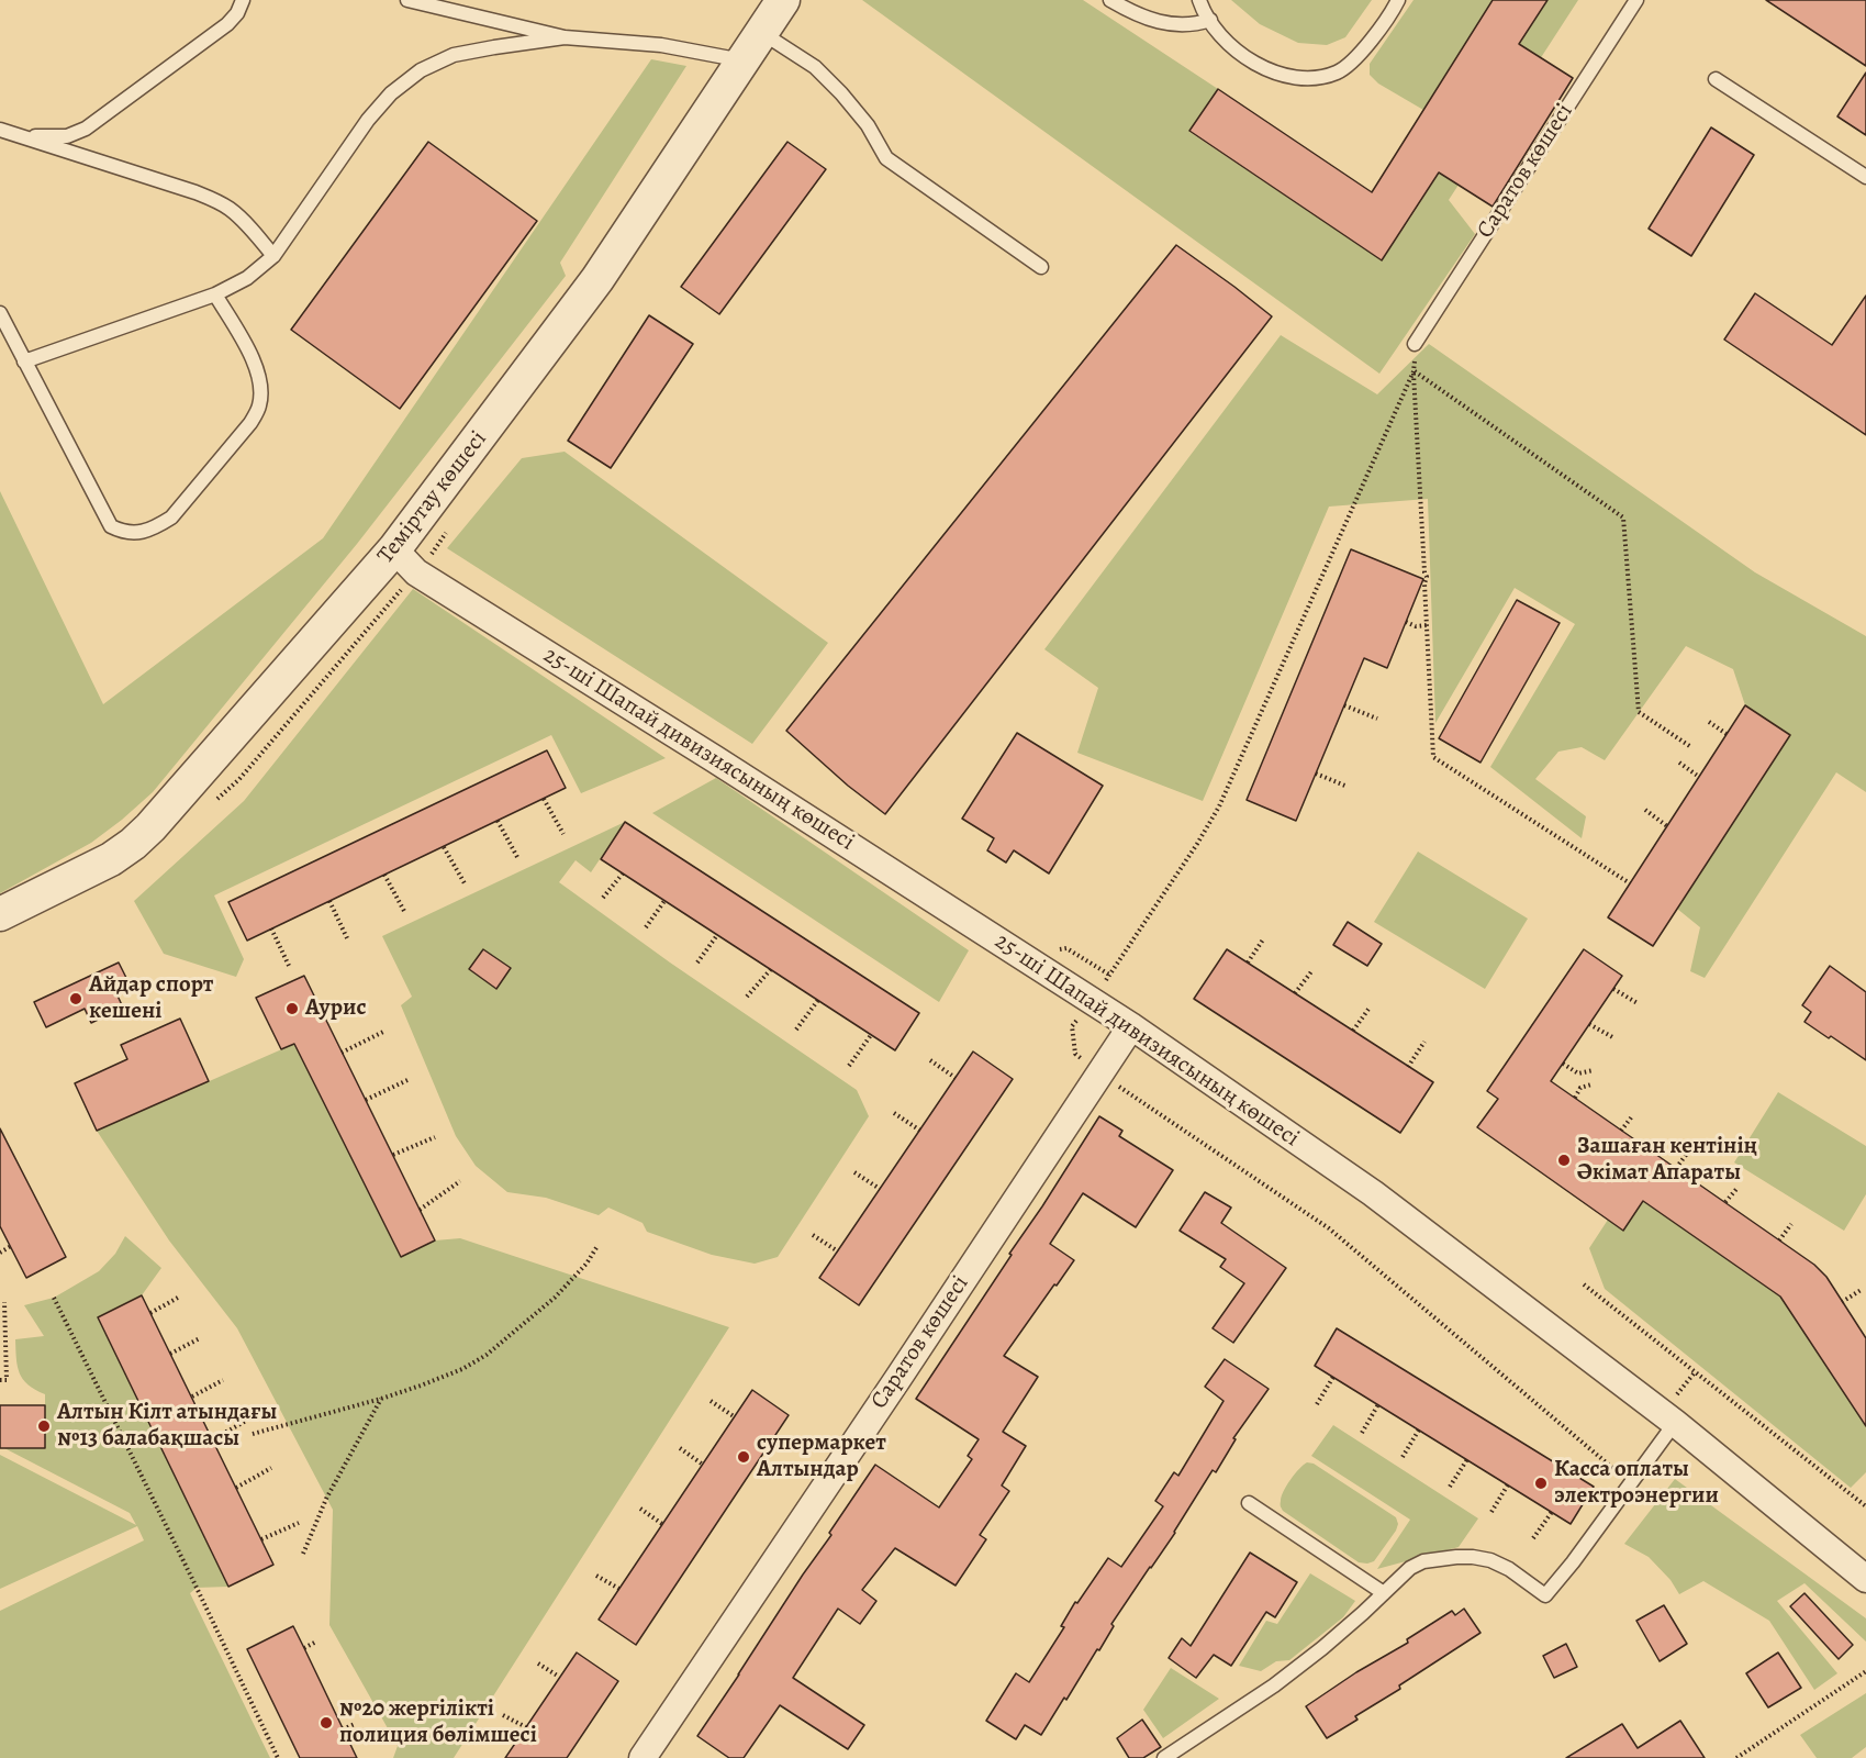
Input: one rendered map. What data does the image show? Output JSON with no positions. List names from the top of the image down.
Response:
{
  "streets": {
    "street": ["Саратов көшесі", "Теміртау көшесі", "25-ші Шапай дивизиясының көшесі"]
  },
  "crossings": [
    ["Саратов көшесі", "25-ші Шапай дивизиясының көшесі"],
    ["Теміртау көшесі", "25-ші Шапай дивизиясының көшесі"]
  ],
  "places": [
    "Айдар спорт кешені",
    "Аурис",
    "Зашаған кентінің Әкімат Апараты",
    "Алтын Кілт атындағы №13 балабақшасы",
    "супермаркет Алтындар",
    "Касса оплаты электроэнергии",
    "№20 жергілікті полиция бөлімшесі"
  ]
}
